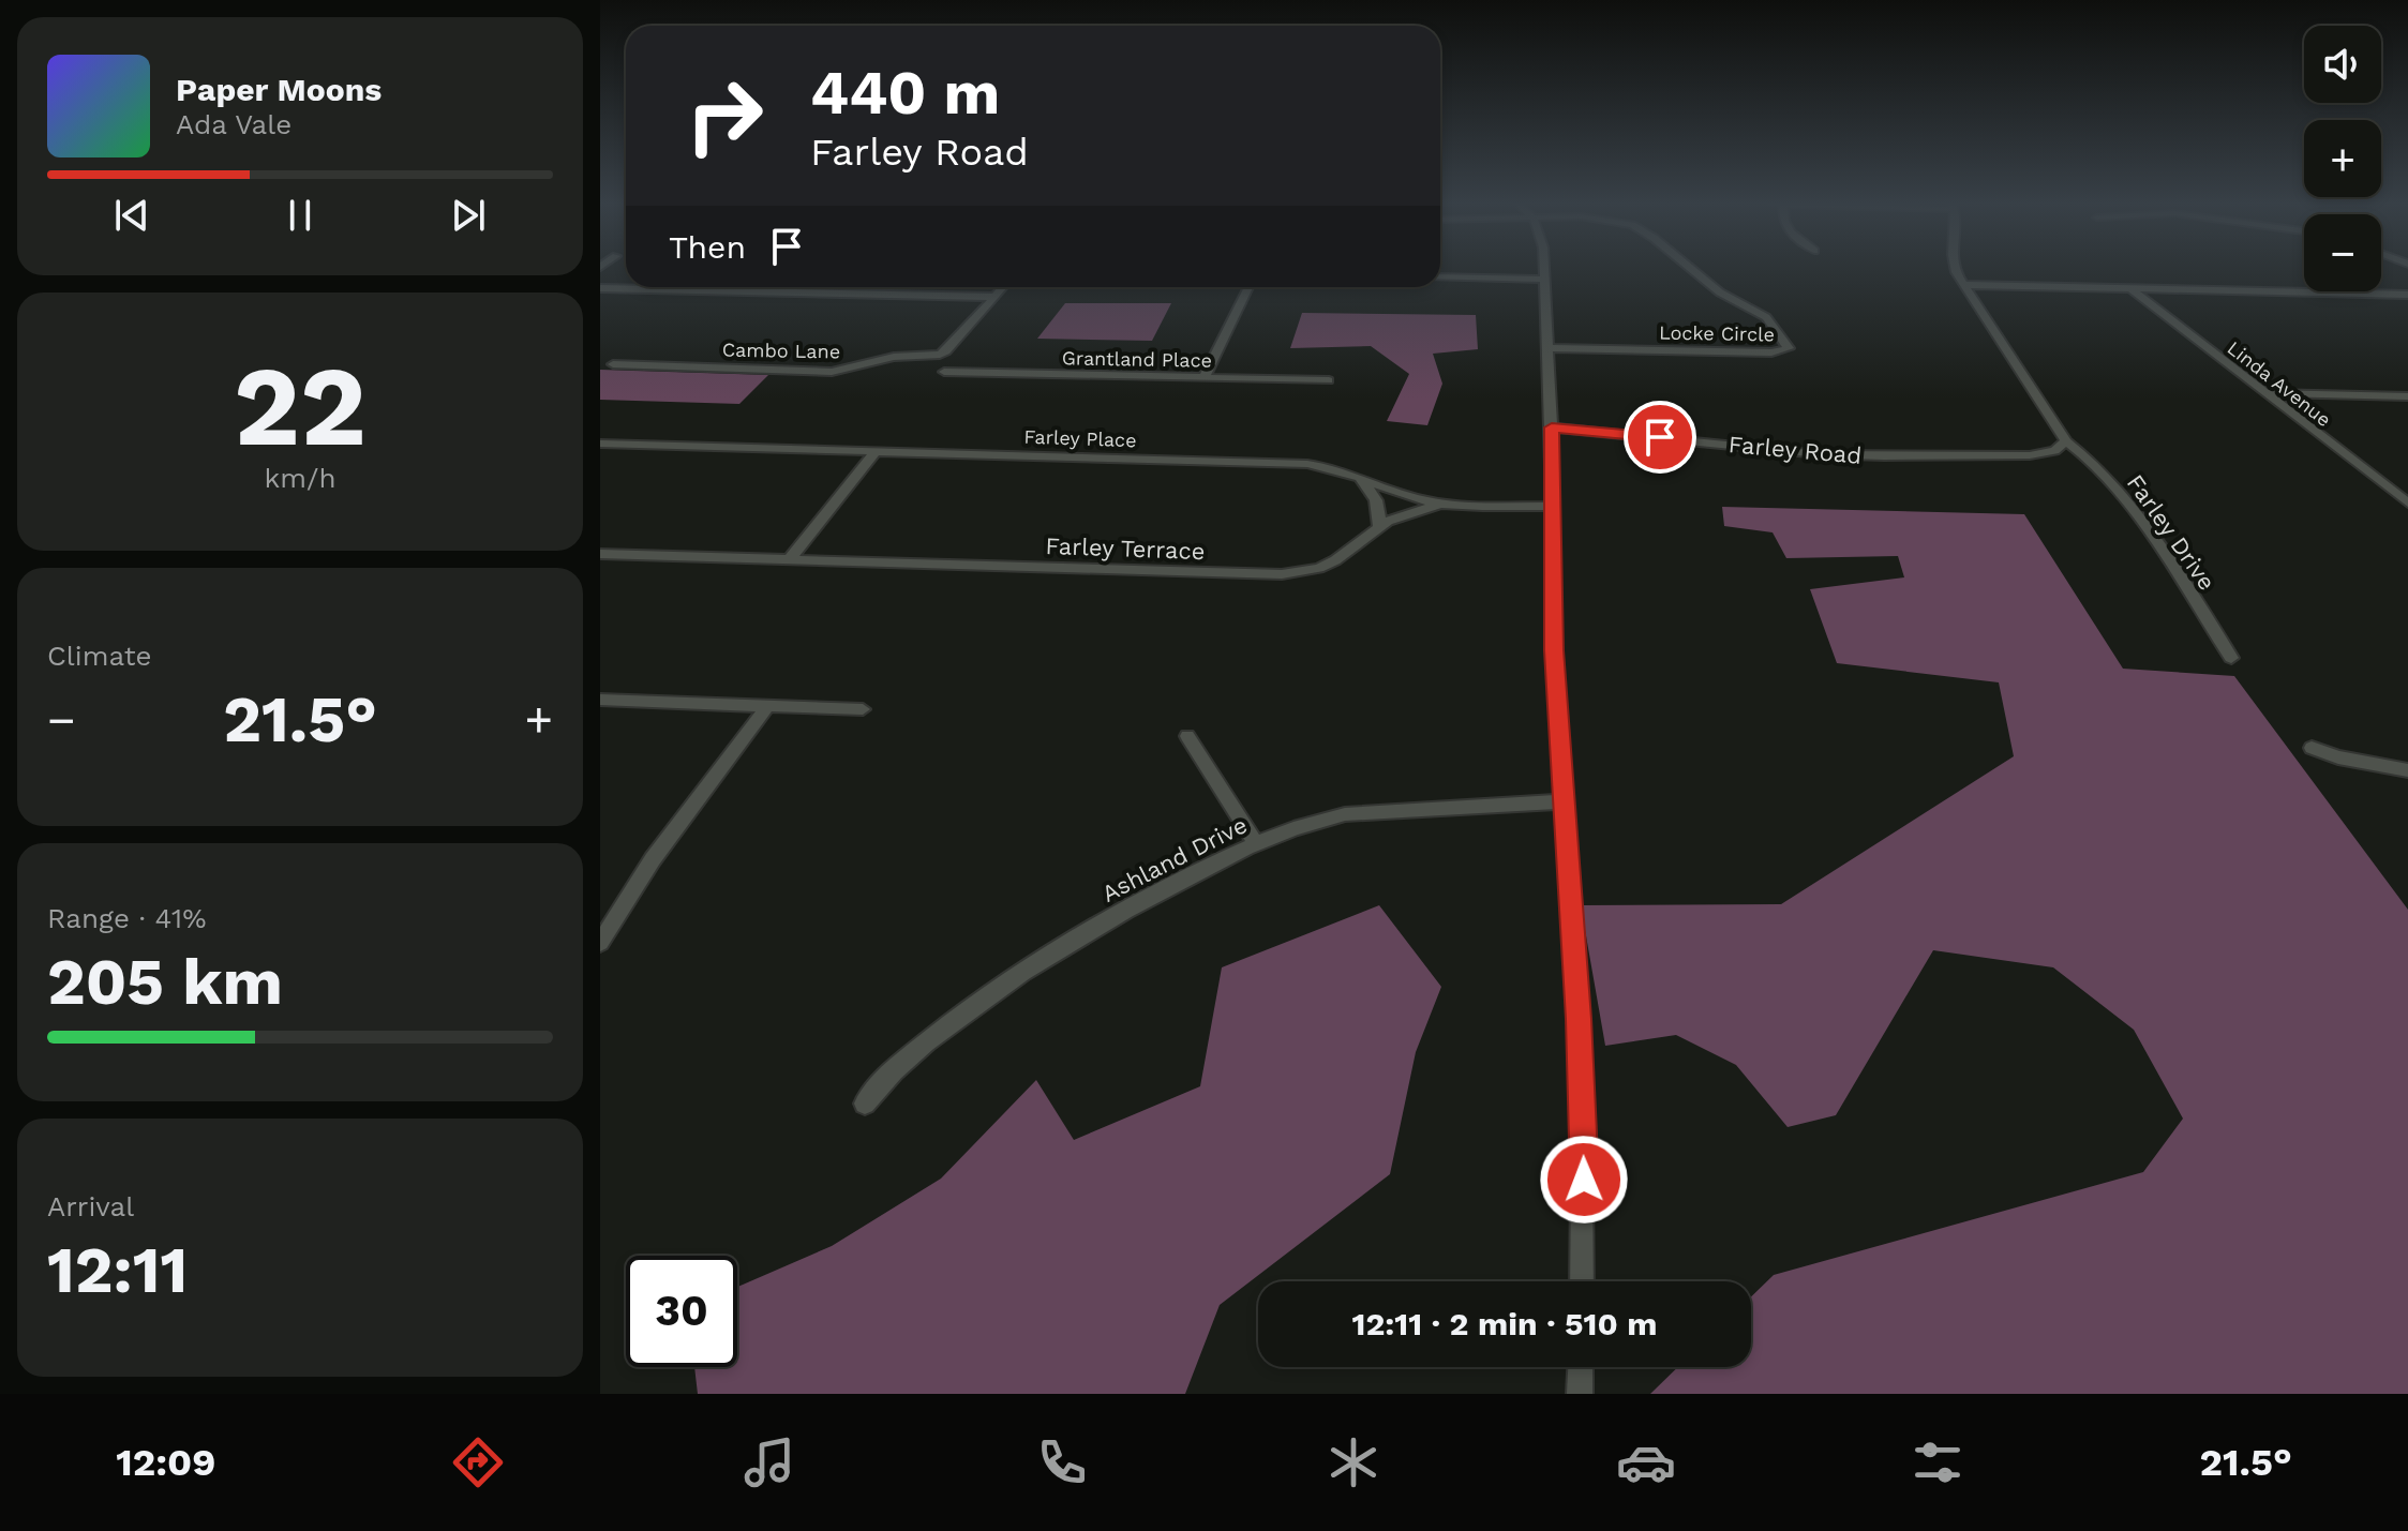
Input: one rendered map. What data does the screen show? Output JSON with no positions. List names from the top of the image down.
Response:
{
  "streets": {
    "street": [
      "Locke Circle",
      "Cambo Lane",
      "Grantland Place",
      "Linda Avenue",
      "Farley Place",
      "Farley Road",
      "Farley Drive",
      "Farley Terrace",
      "Ashland Drive"
    ]
  },
  "crossings": [
    ["Farley Place", "Farley Terrace"],
    ["Farley Road", "Farley Drive"]
  ],
  "page": {
    "map_buttons": ["+", "−"],
    "turn": ["440 m", "Farley Road"],
    "song": ["Paper Moons", "Ada Vale"],
    "then": "Then",
    "tile": [
      ["22", "km/h"],
      "Climate",
      ["Range · 41%", "205 km"],
      ["Arrival", "12:11"]
    ],
    "heat": ["−", "21.5°", "+"],
    "limit": "30",
    "trip": "12:11 · 2 min · 510 m",
    "tabs": ["12:09", "21.5°"]
  }
}
